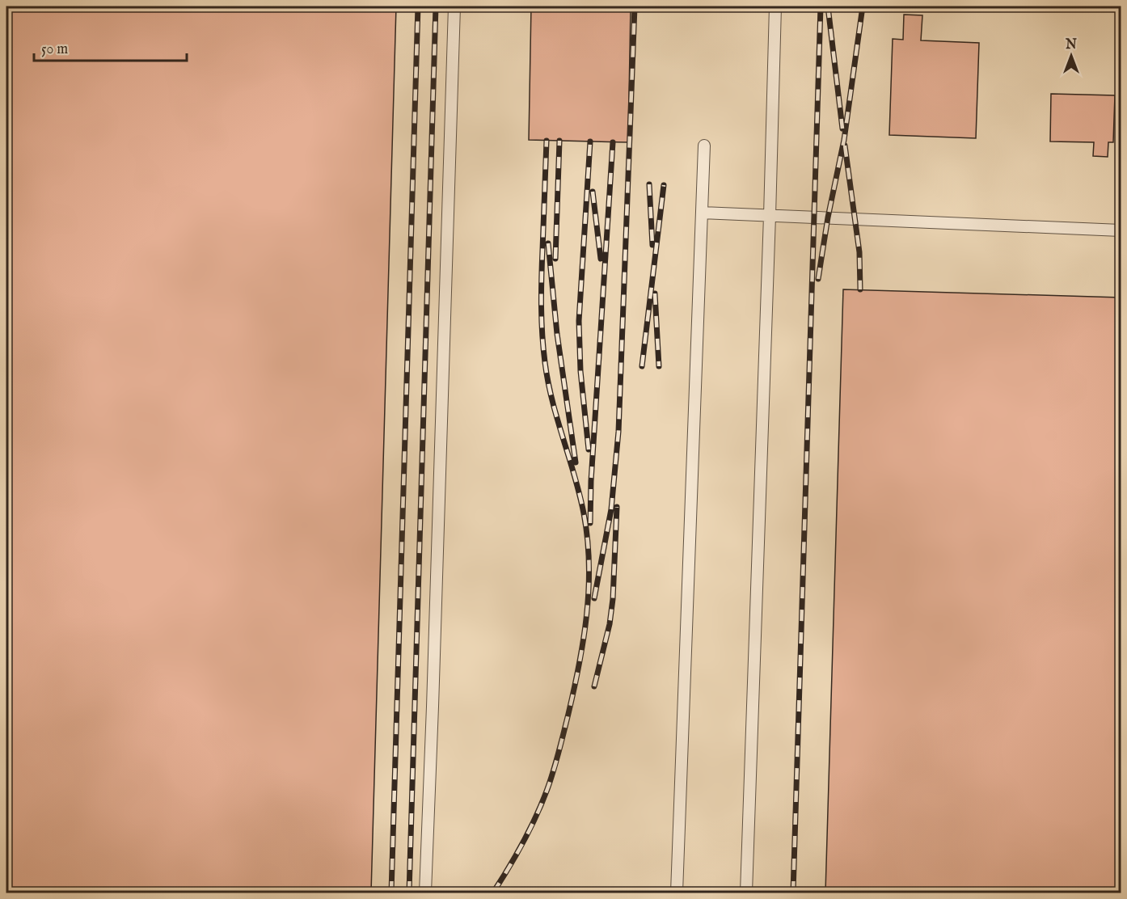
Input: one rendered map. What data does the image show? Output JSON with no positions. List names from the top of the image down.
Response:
{
  "scale_bar": "50 m",
  "north": "top"
}
